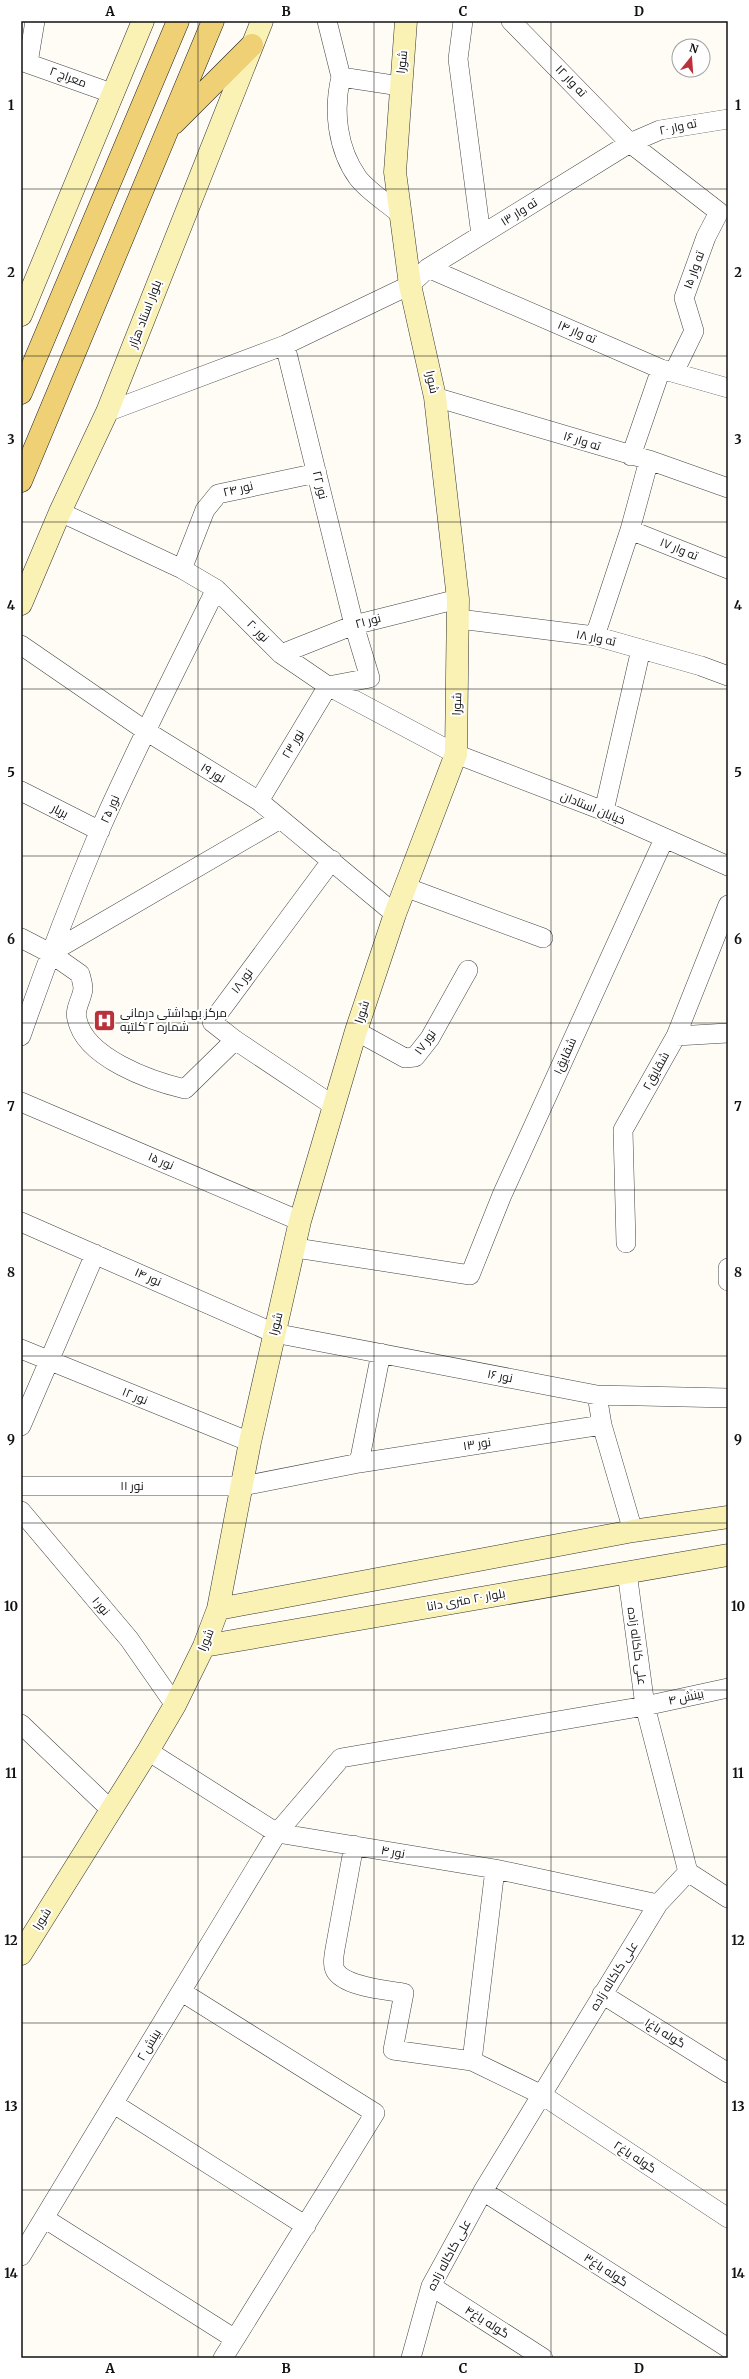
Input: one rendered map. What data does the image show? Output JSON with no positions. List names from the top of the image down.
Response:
{
  "streets": {
    "street": [
      "شورا",
      "معراج ۲",
      "ته وار ۱۲",
      "ته وار ۲۰",
      "ته وار ۱۳",
      "ته وار ۱۵",
      "بلوار استاد هژار",
      "ته وار ۱۴",
      "ته وار ۱۶",
      "نور ۲۲",
      "نور ۲۴",
      "ته وار ۱۷",
      "نور ۲۱",
      "نور ۲۰",
      "ته وار ۱۸",
      "نور ۲۳",
      "نور ۱۹",
      "خیابان استادان",
      "نور ۲۵",
      "بریار",
      "نور ۱۸",
      "نور ۱۷",
      "شقایق۱",
      "شقایق۲",
      "نور ۱۵",
      "نور ۱۴",
      "نور ۱۶",
      "نور ۱۲",
      "نور ۱۳",
      "نور ۱۱",
      "بلوار ۲۰ متری دانا",
      "نور۱۰",
      "علی کاکاله زاده",
      "بینش ۴",
      "نور ۴",
      "گوله باغ۱",
      "بینش ۲",
      "گوله باغ۲",
      "گوله باغ۳",
      "گوله باغ۴"
    ]
  },
  "crossings": [
    ["شورا", "ته وار ۱۳"],
    ["شورا", "ته وار ۱۶"],
    ["شورا", "نور ۲۱"],
    ["شورا", "نور ۲۰"],
    ["شورا", "ته وار ۱۸"],
    ["شورا", "نور ۱۹"],
    ["شورا", "خیابان استادان"],
    ["شورا", "نور ۱۸"],
    ["شورا", "نور ۱۷"],
    ["شورا", "شقایق۱"],
    ["شورا", "نور ۱۵"],
    ["شورا", "نور ۱۴"],
    ["شورا", "نور ۱۶"],
    ["شورا", "نور ۱۲"],
    ["شورا", "نور ۱۳"],
    ["شورا", "نور ۱۱"],
    ["شورا", "بلوار ۲۰ متری دانا"],
    ["شورا", "نور۱۰"],
    ["شورا", "نور ۴"],
    ["ته وار ۱۲", "ته وار ۲۰"],
    ["ته وار ۱۲", "ته وار ۱۳"],
    ["ته وار ۱۲", "ته وار ۱۵"],
    ["ته وار ۲۰", "ته وار ۱۳"],
    ["ته وار ۱۳", "بلوار استاد هژار"],
    ["ته وار ۱۳", "ته وار ۱۴"],
    ["ته وار ۱۳", "نور ۲۲"],
    ["ته وار ۱۵", "ته وار ۱۴"],
    ["ته وار ۱۵", "ته وار ۱۶"],
    ["بلوار استاد هژار", "نور ۲۰"],
    ["نور ۲۲", "نور ۲۴"],
    ["نور ۲۲", "نور ۲۱"],
    ["نور ۲۲", "نور ۲۰"],
    ["نور ۲۲", "نور ۲۳"],
    ["نور ۲۴", "نور ۲۰"],
    ["نور ۲۱", "نور ۲۰"],
    ["نور ۲۱", "ته وار ۱۸"],
    ["نور ۲۰", "نور ۲۳"],
    ["نور ۲۰", "خیابان استادان"],
    ["نور ۲۰", "نور ۲۵"],
    ["نور ۲۳", "نور ۱۹"],
    ["نور ۱۹", "نور ۲۵"],
    ["نور ۱۹", "نور ۱۸"],
    ["خیابان استادان", "شقایق۱"],
    ["نور ۲۵", "بریار"],
    ["نور ۱۴", "نور ۱۶"],
    ["نور ۱۳", "نور ۱۱"],
    ["بلوار ۲۰ متری دانا", "علی کاکاله زاده"],
    ["علی کاکاله زاده", "بینش ۴"],
    ["علی کاکاله زاده", "نور ۴"],
    ["علی کاکاله زاده", "گوله باغ۱"],
    ["علی کاکاله زاده", "گوله باغ۲"],
    ["علی کاکاله زاده", "گوله باغ۳"],
    ["علی کاکاله زاده", "گوله باغ۴"],
    ["بینش ۴", "نور ۴"],
    ["بینش ۴", "بینش ۲"],
    ["نور ۴", "بینش ۲"],
    ["نور ۴", "گوله باغ۲"]
  ],
  "places": {
    "hospital": ["مرکز بهداشتی درمانی شماره ۲ کلتپه"]
  },
  "north": "top",
  "grid": {
    "columns": [
      "A",
      "B",
      "C",
      "D"
    ],
    "rows": [
      "1",
      "2",
      "3",
      "4",
      "5",
      "6",
      "7",
      "8",
      "9",
      "10",
      "11",
      "12",
      "13",
      "14"
    ]
  }
}
